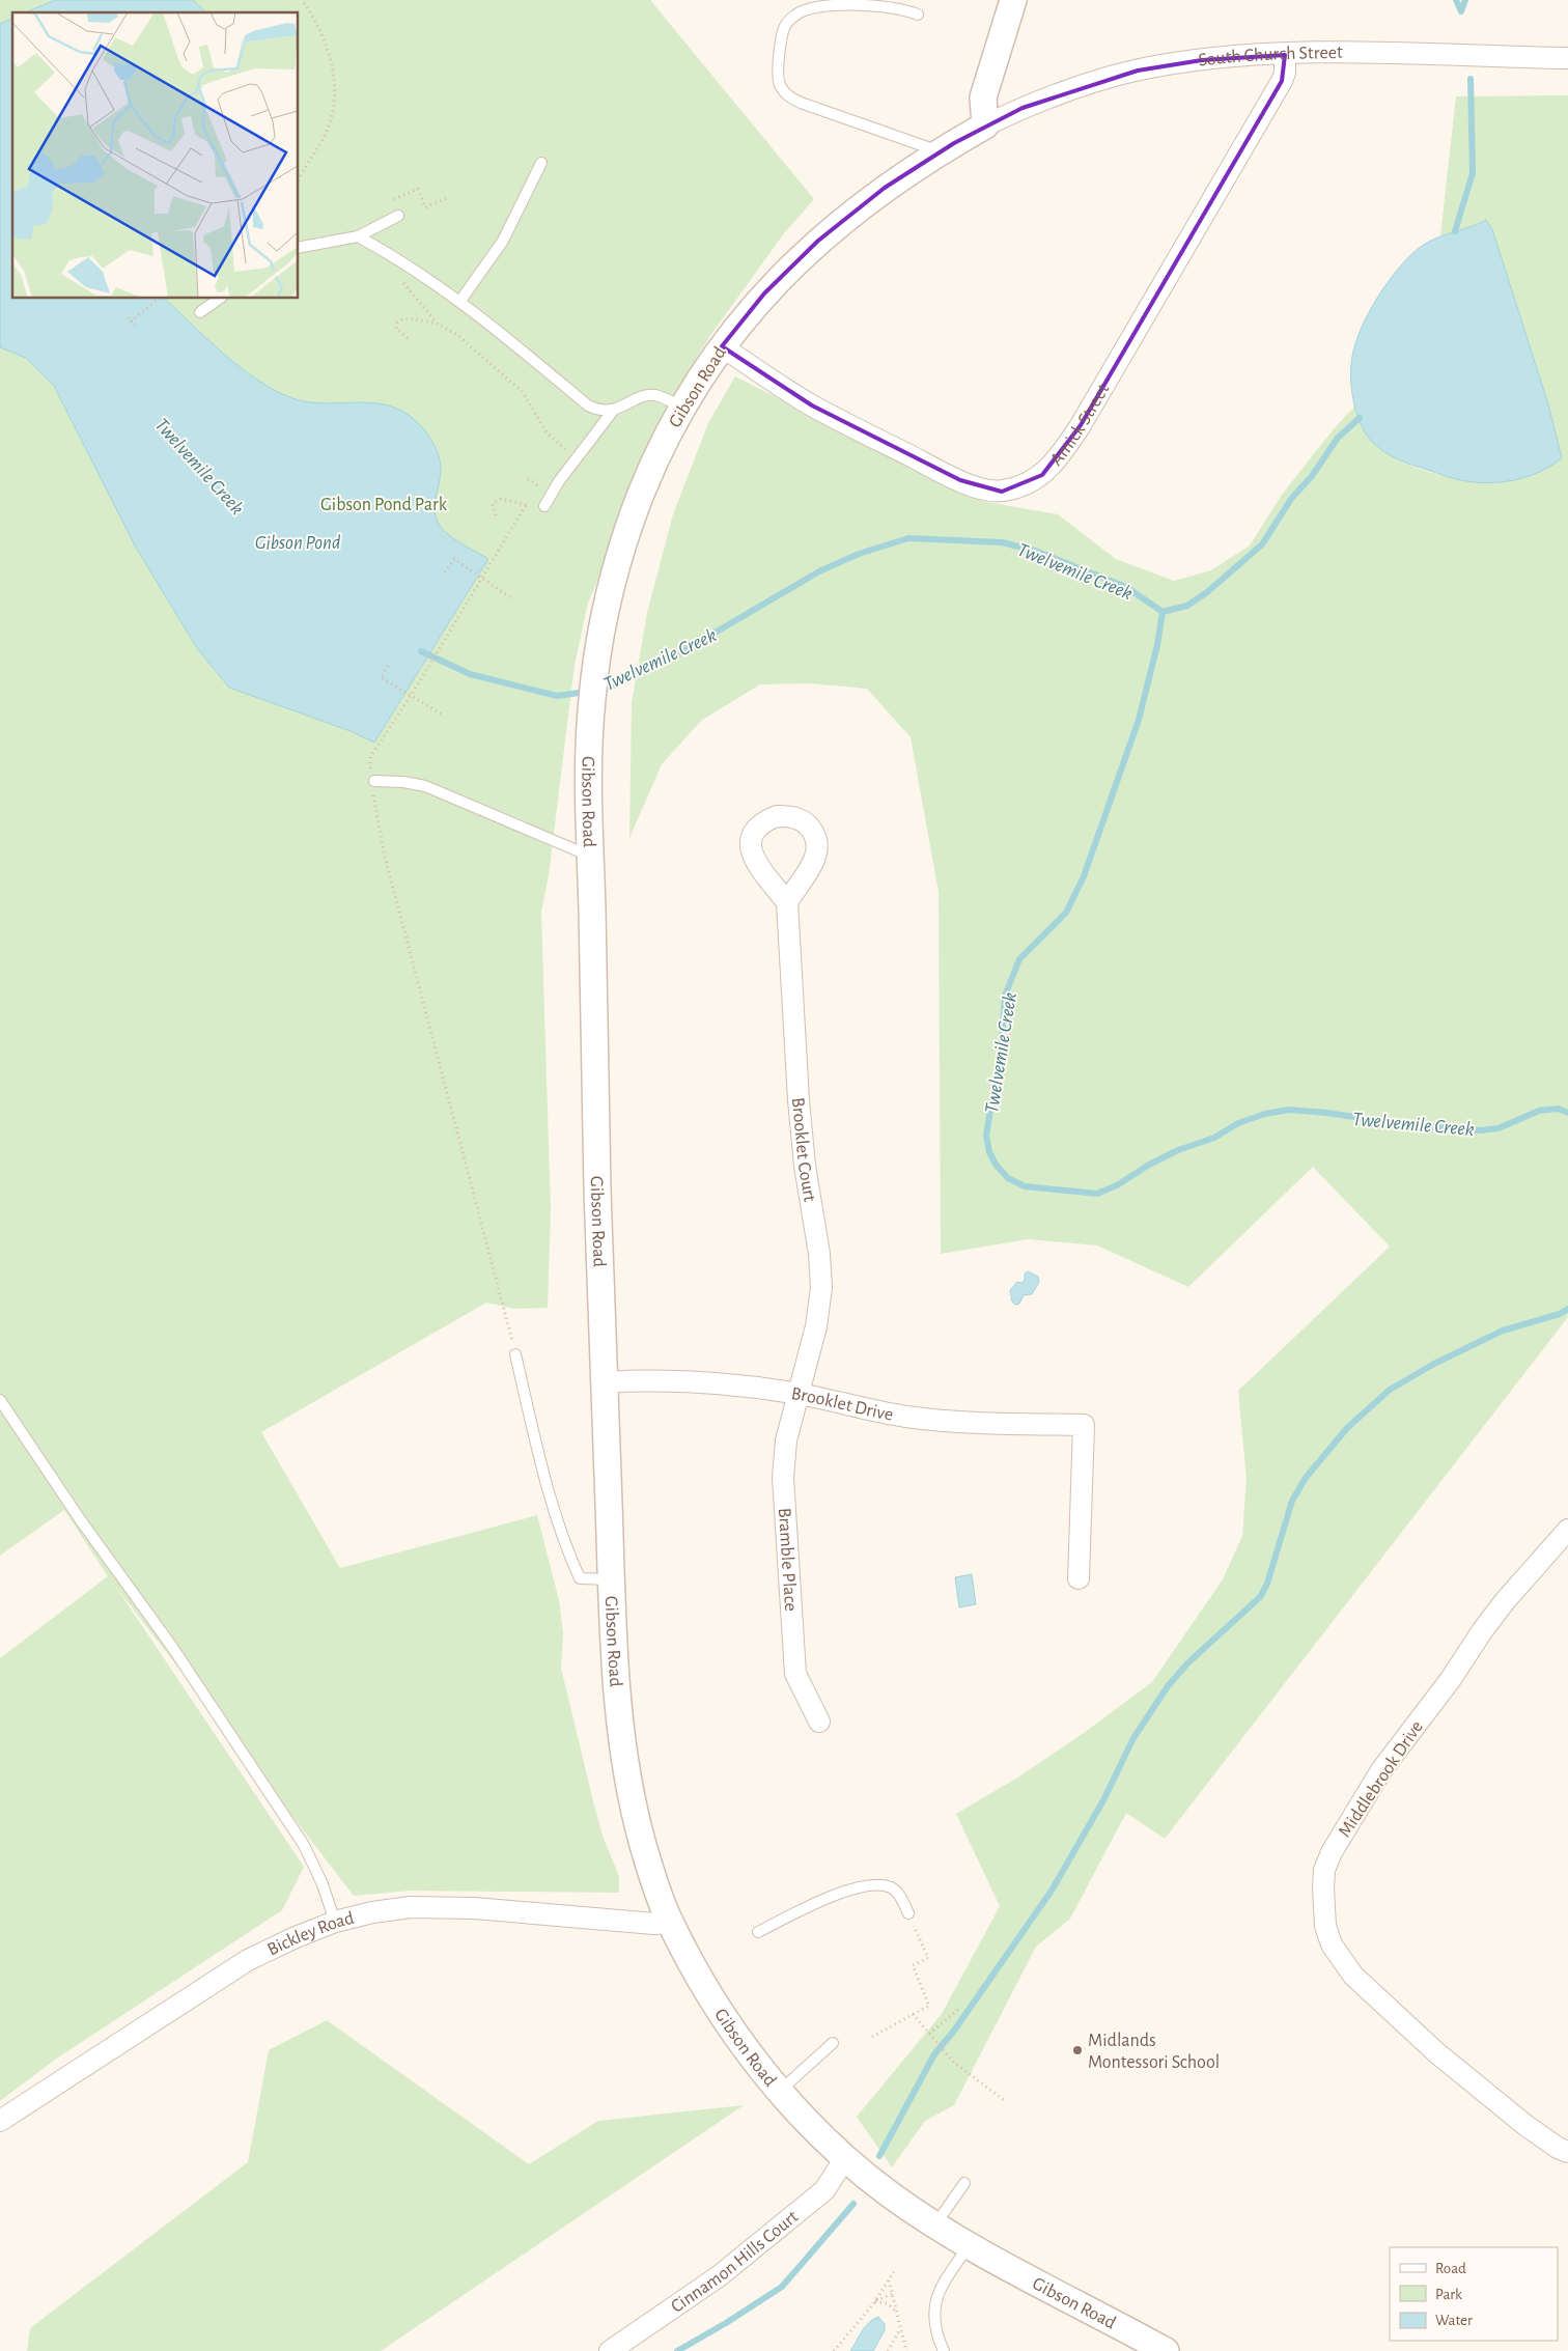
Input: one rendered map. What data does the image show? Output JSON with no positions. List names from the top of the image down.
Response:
{
  "streets": {
    "street": [
      "South Church Street",
      "Gibson Road",
      "Amick Street",
      "Brooklet Court",
      "Brooklet Drive",
      "Bramble Place",
      "Middlebrook Drive",
      "Bickley Road",
      "Cinnamon Hills Court"
    ]
  },
  "crossings": [
    ["South Church Street", "Gibson Road"],
    ["South Church Street", "Amick Street"],
    ["Gibson Road", "Amick Street"],
    ["Gibson Road", "Brooklet Drive"],
    ["Gibson Road", "Bickley Road"],
    ["Gibson Road", "Cinnamon Hills Court"],
    ["Brooklet Court", "Brooklet Drive"],
    ["Brooklet Court", "Bramble Place"],
    ["Brooklet Drive", "Bramble Place"]
  ],
  "water": ["Twelvemile Creek", "Gibson Pond"],
  "parks": ["Gibson Pond Park"],
  "places": ["Midlands Montessori School"],
  "legend": ["Road", "Park", "Water"]
}
